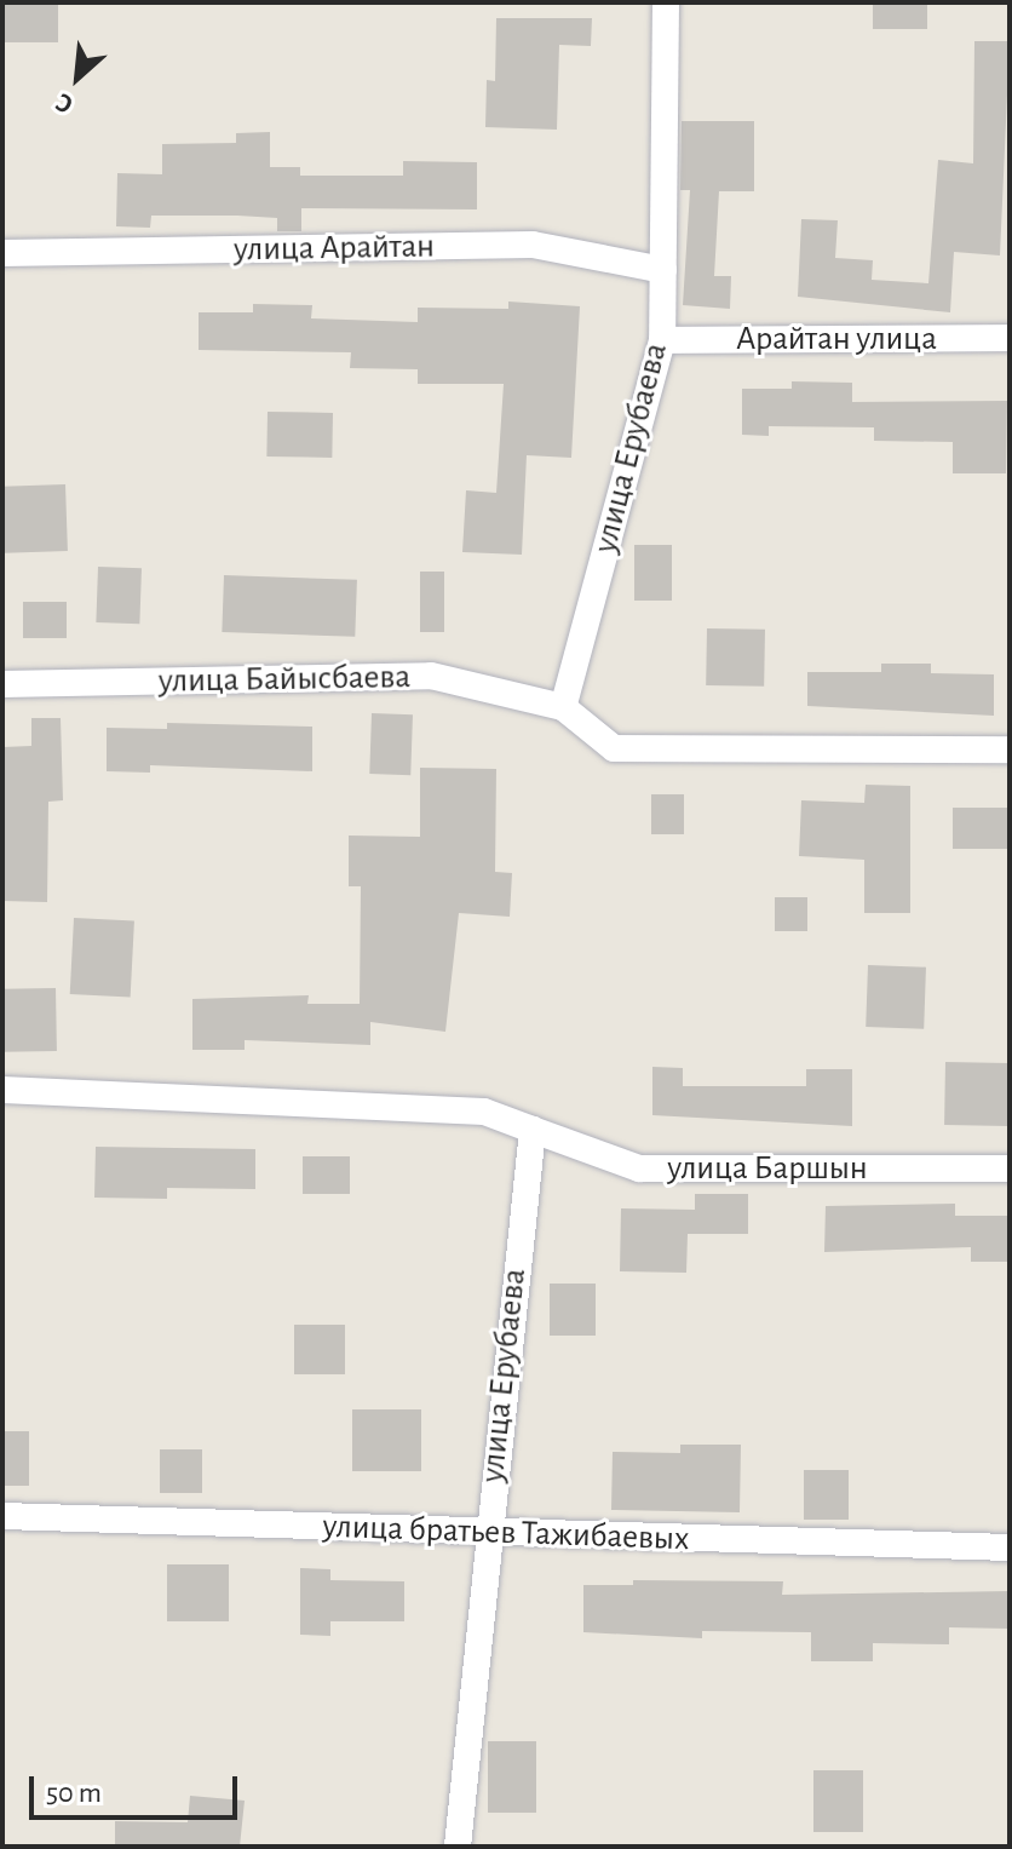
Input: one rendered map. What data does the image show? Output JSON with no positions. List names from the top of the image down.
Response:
{
  "streets": {
    "street": [
      "улица Арайтан",
      "Арайтан улица",
      "улица Ерубаева",
      "улица Байысбаева",
      "улица Баршын",
      "улица братьев Тажибаевых"
    ]
  },
  "crossings": [
    ["улица Арайтан", "улица Ерубаева"],
    ["Арайтан улица", "улица Ерубаева"],
    ["улица Ерубаева", "улица Байысбаева"],
    ["улица Ерубаева", "улица Баршын"],
    ["улица Ерубаева", "улица братьев Тажибаевых"]
  ],
  "scale_bar": "50 m",
  "north": "bottom left"
}
